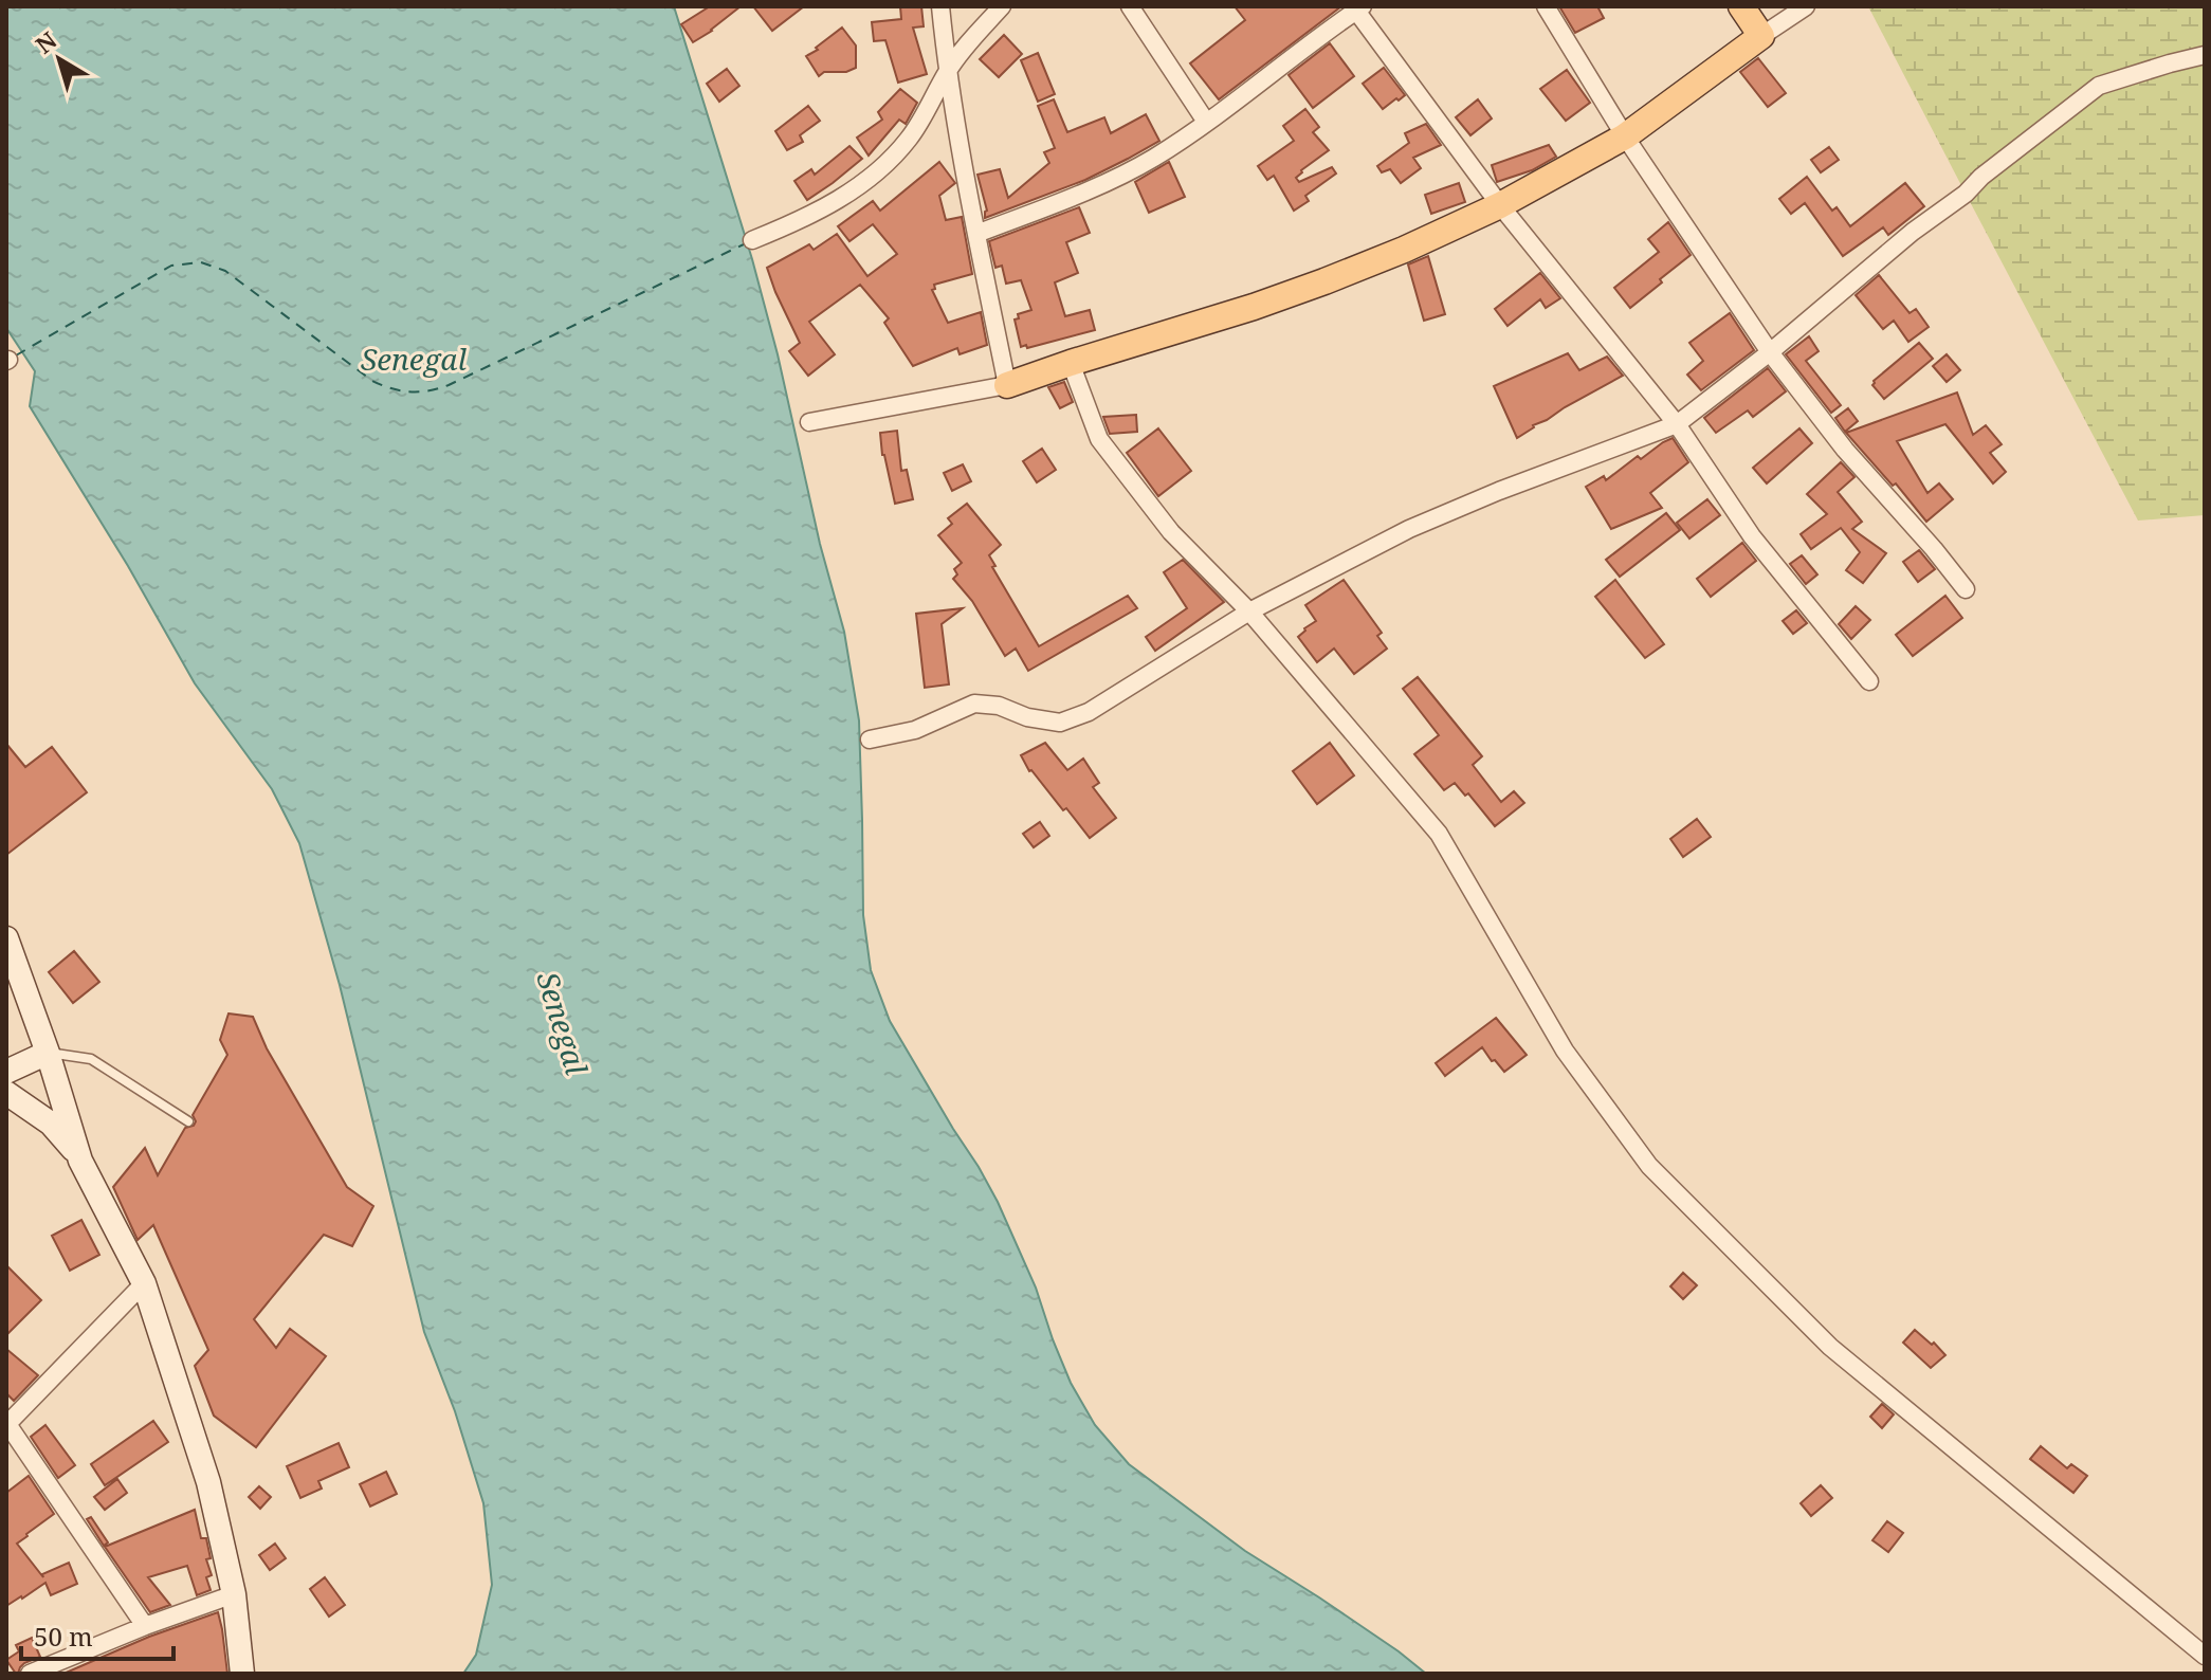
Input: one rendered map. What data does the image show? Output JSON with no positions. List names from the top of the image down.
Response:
{
  "water": ["Senegal"],
  "scale_bar": "50 m",
  "north": "top left"
}
